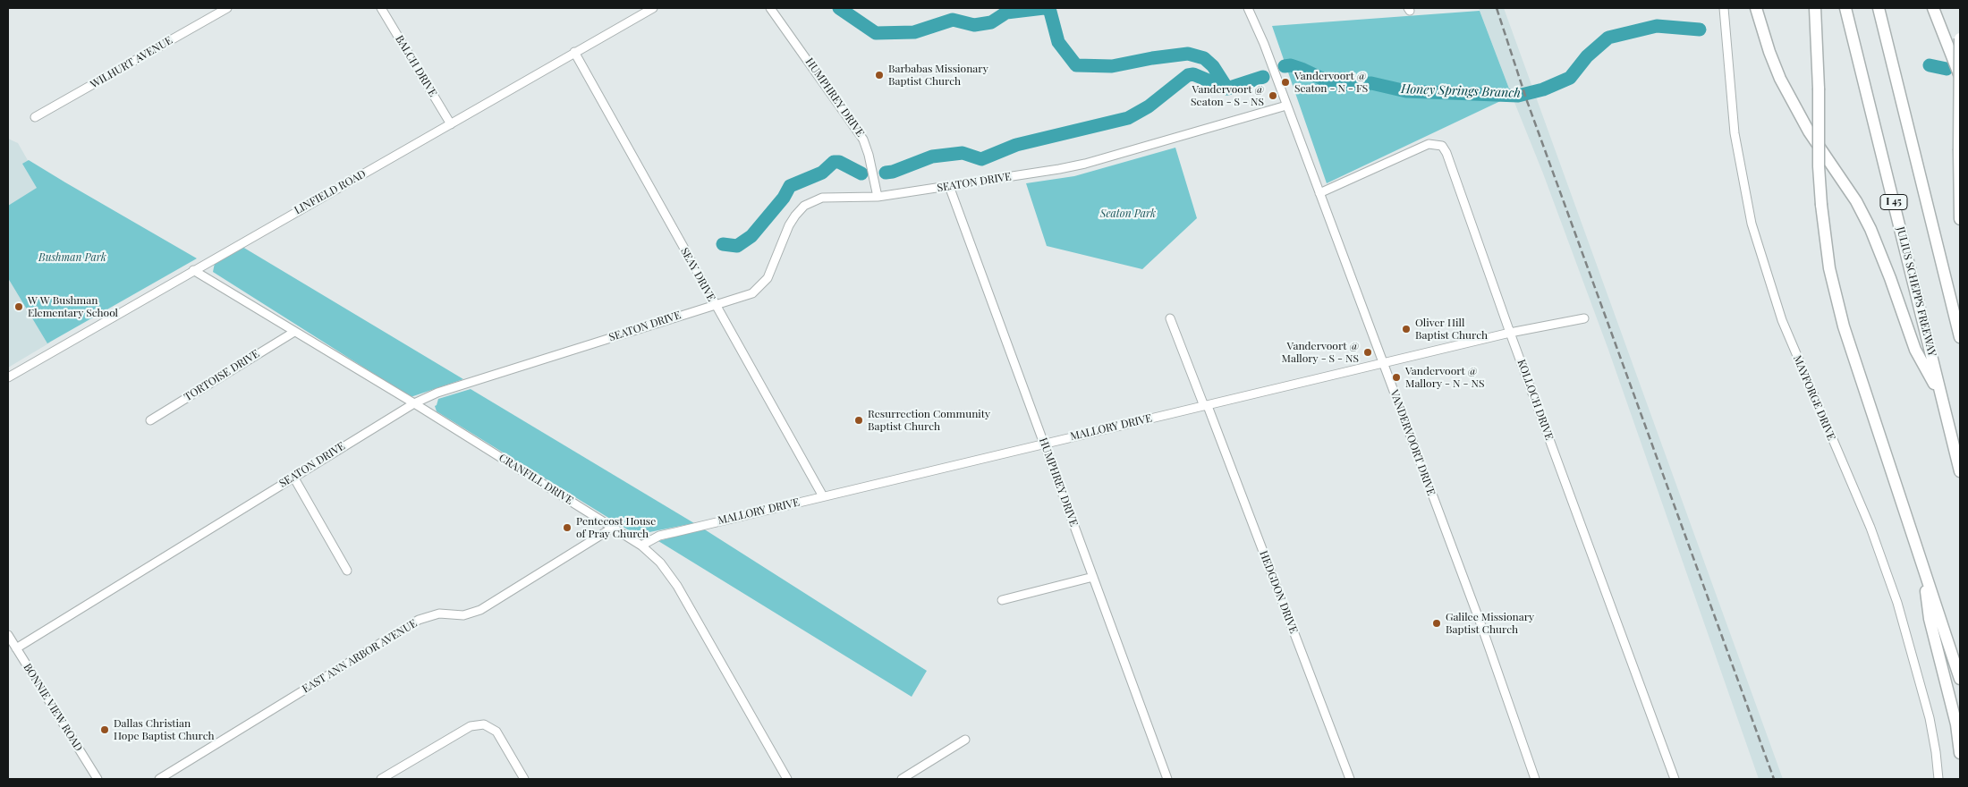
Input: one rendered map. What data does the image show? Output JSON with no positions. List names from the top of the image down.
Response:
{
  "streets": {
    "highway": ["I 45", "JULIUS SCHEPPS FREEWAY"],
    "street": [
      "WILHURT AVENUE",
      "BALCH DRIVE",
      "HUMPHREY DRIVE",
      "SEATON DRIVE",
      "LINFIELD ROAD",
      "SEAY DRIVE",
      "TORTOISE DRIVE",
      "MAYFORGE DRIVE",
      "KOLLOCH DRIVE",
      "MALLORY DRIVE",
      "VANDERVOORT DRIVE",
      "CRANFILL DRIVE",
      "HEDGDON DRIVE",
      "EAST ANN ARBOR AVENUE",
      "BONNIE VIEW ROAD"
    ]
  },
  "crossings": [
    ["BALCH DRIVE", "LINFIELD ROAD"],
    ["HUMPHREY DRIVE", "SEATON DRIVE"],
    ["HUMPHREY DRIVE", "MALLORY DRIVE"],
    ["SEATON DRIVE", "SEAY DRIVE"],
    ["SEATON DRIVE", "VANDERVOORT DRIVE"],
    ["SEATON DRIVE", "CRANFILL DRIVE"],
    ["SEATON DRIVE", "BONNIE VIEW ROAD"],
    ["LINFIELD ROAD", "SEAY DRIVE"],
    ["LINFIELD ROAD", "CRANFILL DRIVE"],
    ["SEAY DRIVE", "MALLORY DRIVE"],
    ["TORTOISE DRIVE", "CRANFILL DRIVE"],
    ["KOLLOCH DRIVE", "MALLORY DRIVE"],
    ["KOLLOCH DRIVE", "VANDERVOORT DRIVE"],
    ["MALLORY DRIVE", "VANDERVOORT DRIVE"],
    ["MALLORY DRIVE", "CRANFILL DRIVE"],
    ["MALLORY DRIVE", "HEDGDON DRIVE"],
    ["CRANFILL DRIVE", "EAST ANN ARBOR AVENUE"]
  ],
  "water": ["Honey Springs Branch"],
  "parks": ["Seaton Park", "Bushman Park"],
  "places": [
    "Barbabas Missionary Baptist Church",
    "Vandervoort @ Seaton - N - FS",
    "Vandervoort @ Seaton - S - NS",
    "W W Bushman Elementary School",
    "Oliver Hill Baptist Church",
    "Vandervoort @ Mallory - S - NS",
    "Vandervoort @ Mallory - N - NS",
    "Resurrection Community Baptist Church",
    "Pentecost House of Pray Church",
    "Galilee Missionary Baptist Church",
    "Dallas Christian Hope Baptist Church"
  ]
}
